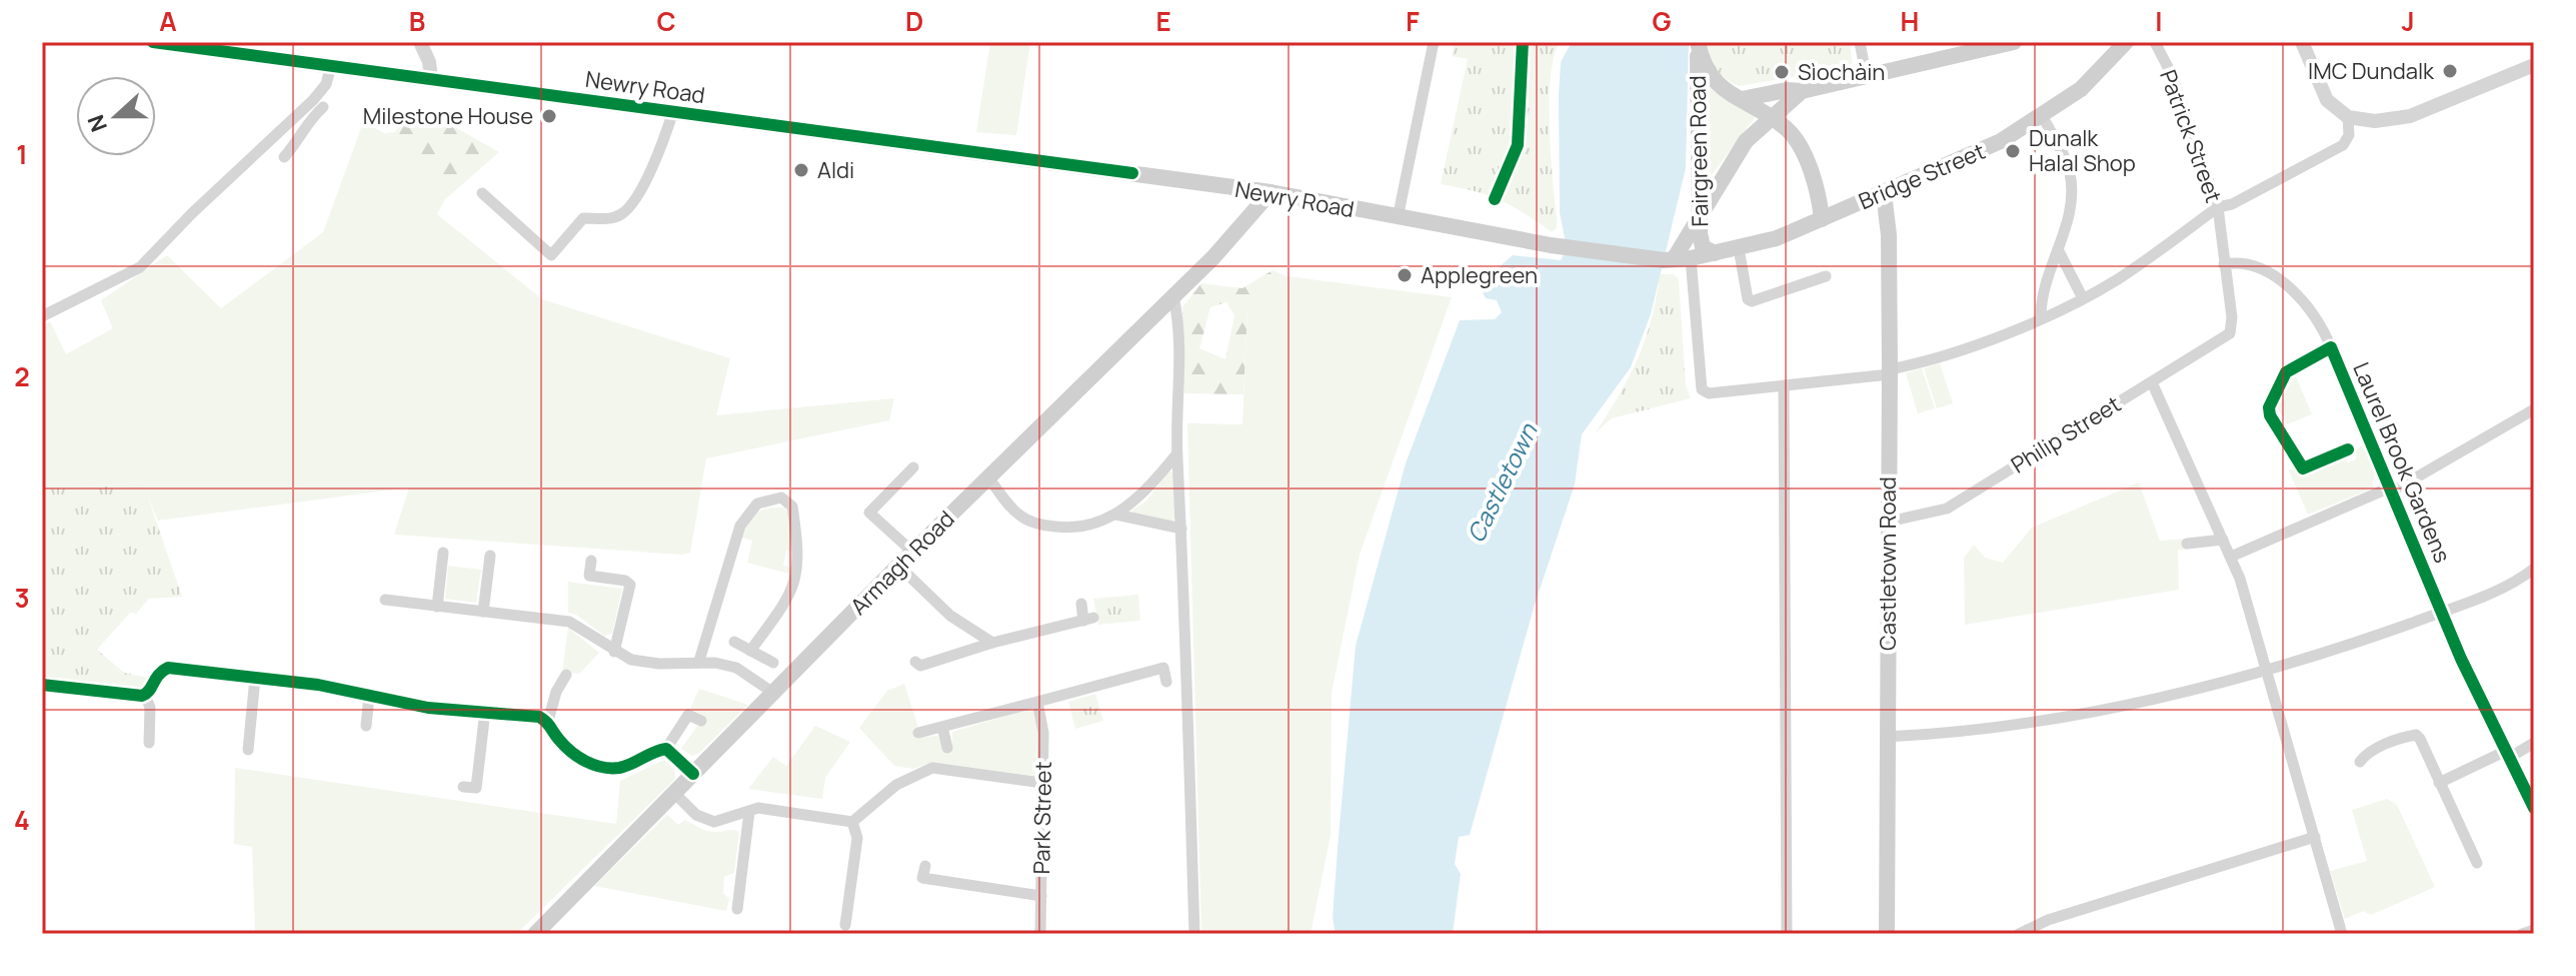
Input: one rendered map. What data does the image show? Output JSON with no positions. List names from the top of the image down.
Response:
{
  "streets": {
    "main road": [
      "Newry Road",
      "Fairgreen Road",
      "Bridge Street",
      "Armagh Road",
      "Castletown Road"
    ],
    "street": [
      "Patrick Street",
      "Philip Street",
      "Laurel Brook Gardens",
      "Park Street"
    ]
  },
  "crossings": [
    ["Newry Road", "Bridge Street"],
    ["Newry Road", "Armagh Road"],
    ["Patrick Street", "Philip Street"],
    ["Fairgreen Road", "Bridge Street"],
    ["Bridge Street", "Castletown Road"],
    ["Philip Street", "Castletown Road"]
  ],
  "water": ["Castletown"],
  "places": [
    "IMC Dundalk",
    "Sìochàin",
    "Milestone House",
    "Dunalk Halal Shop",
    "Aldi",
    "Applegreen"
  ],
  "north": "left",
  "grid": {
    "columns": [
      "A",
      "B",
      "C",
      "D",
      "E",
      "F",
      "G",
      "H",
      "I",
      "J"
    ],
    "rows": [
      "1",
      "2",
      "3",
      "4"
    ]
  }
}
